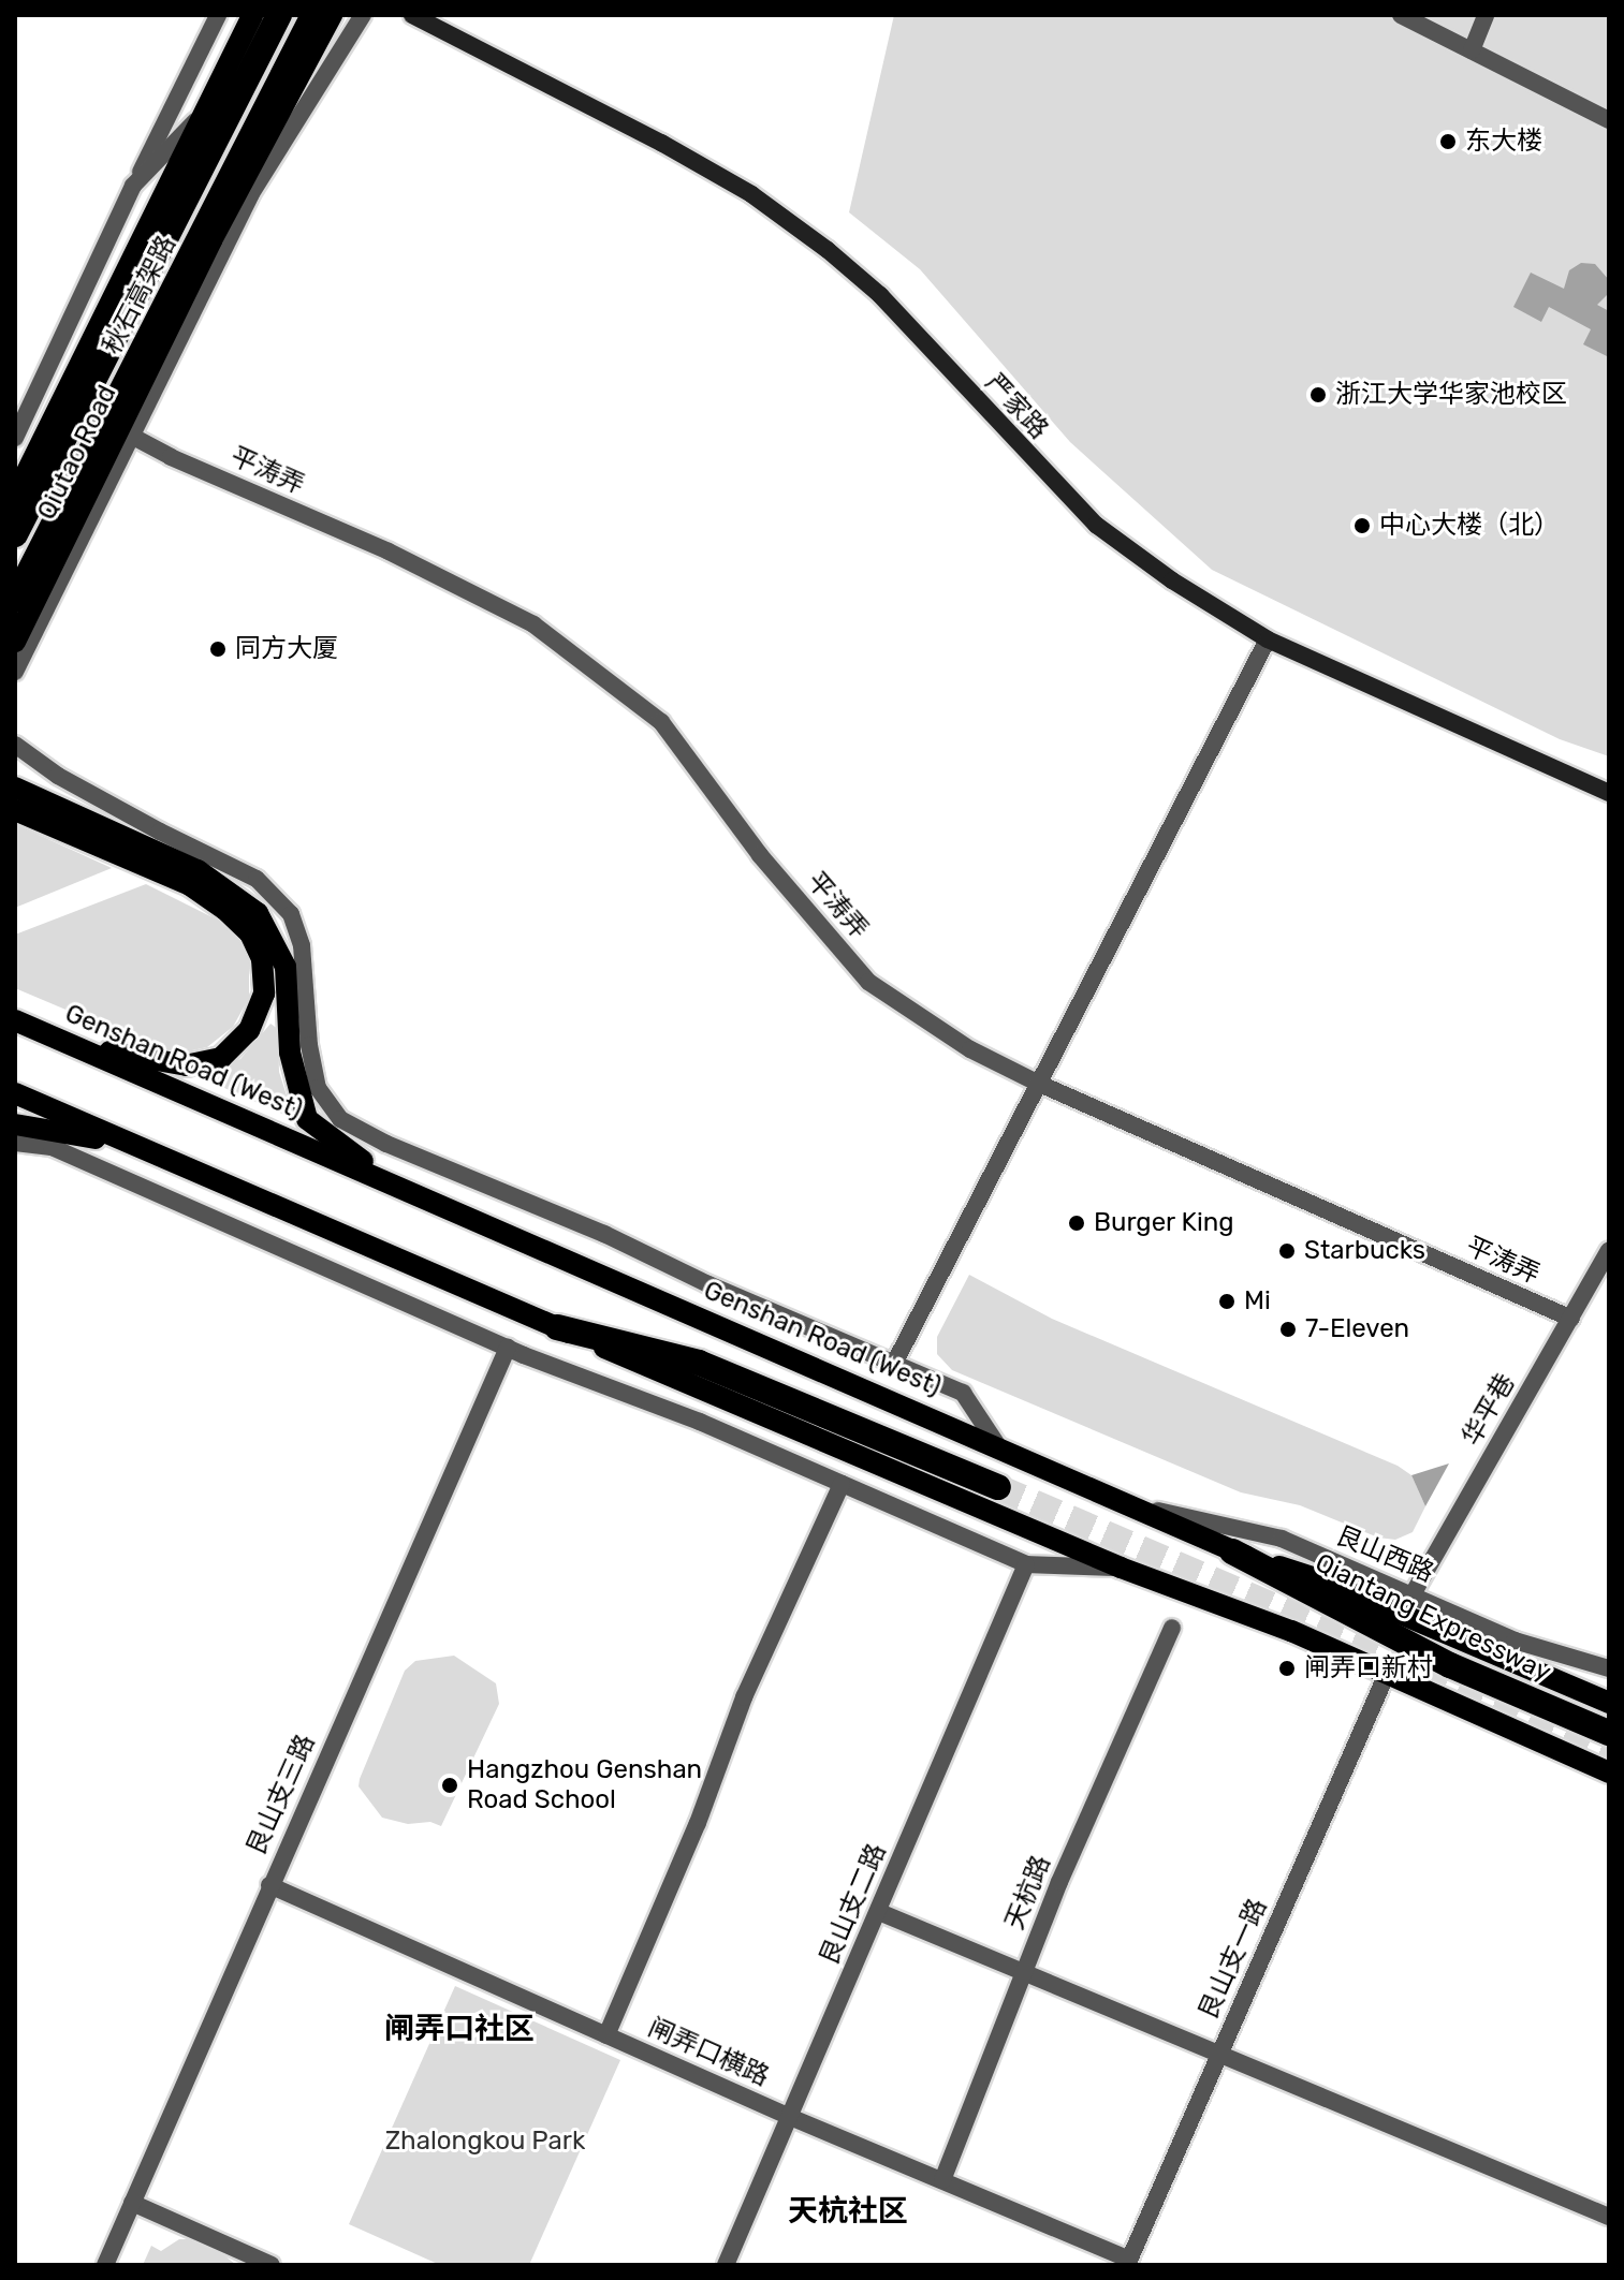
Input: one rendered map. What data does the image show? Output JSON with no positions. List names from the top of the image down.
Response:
{
  "streets": {
    "highway": ["秋石高架路", "Qiantang Expressway"],
    "main road": ["Qiutao Road", "Genshan Road (West)"],
    "street": [
      "严家路",
      "平涛弄",
      "华平巷",
      "艮山西路",
      "艮山支三路",
      "天杭路",
      "艮山支二路",
      "艮山支一路",
      "闸弄口横路"
    ]
  },
  "crossings": [
    ["平涛弄", "华平巷"],
    ["Genshan Road (West)", "艮山西路"],
    ["Genshan Road (West)", "Qiantang Expressway"],
    ["华平巷", "艮山西路"],
    ["艮山支三路", "闸弄口横路"],
    ["天杭路", "闸弄口横路"],
    ["艮山支二路", "闸弄口横路"],
    ["艮山支一路", "闸弄口横路"]
  ],
  "districts": ["闸弄口社区", "天杭社区"],
  "parks": ["Zhalongkou Park"],
  "places": [
    "东大楼",
    "浙江大学华家池校区",
    "中心大楼（北）",
    "同方大厦",
    "Burger King",
    "Starbucks",
    "Mi",
    "7-Eleven",
    "闸弄口新村",
    "Hangzhou Genshan Road School"
  ]
}
